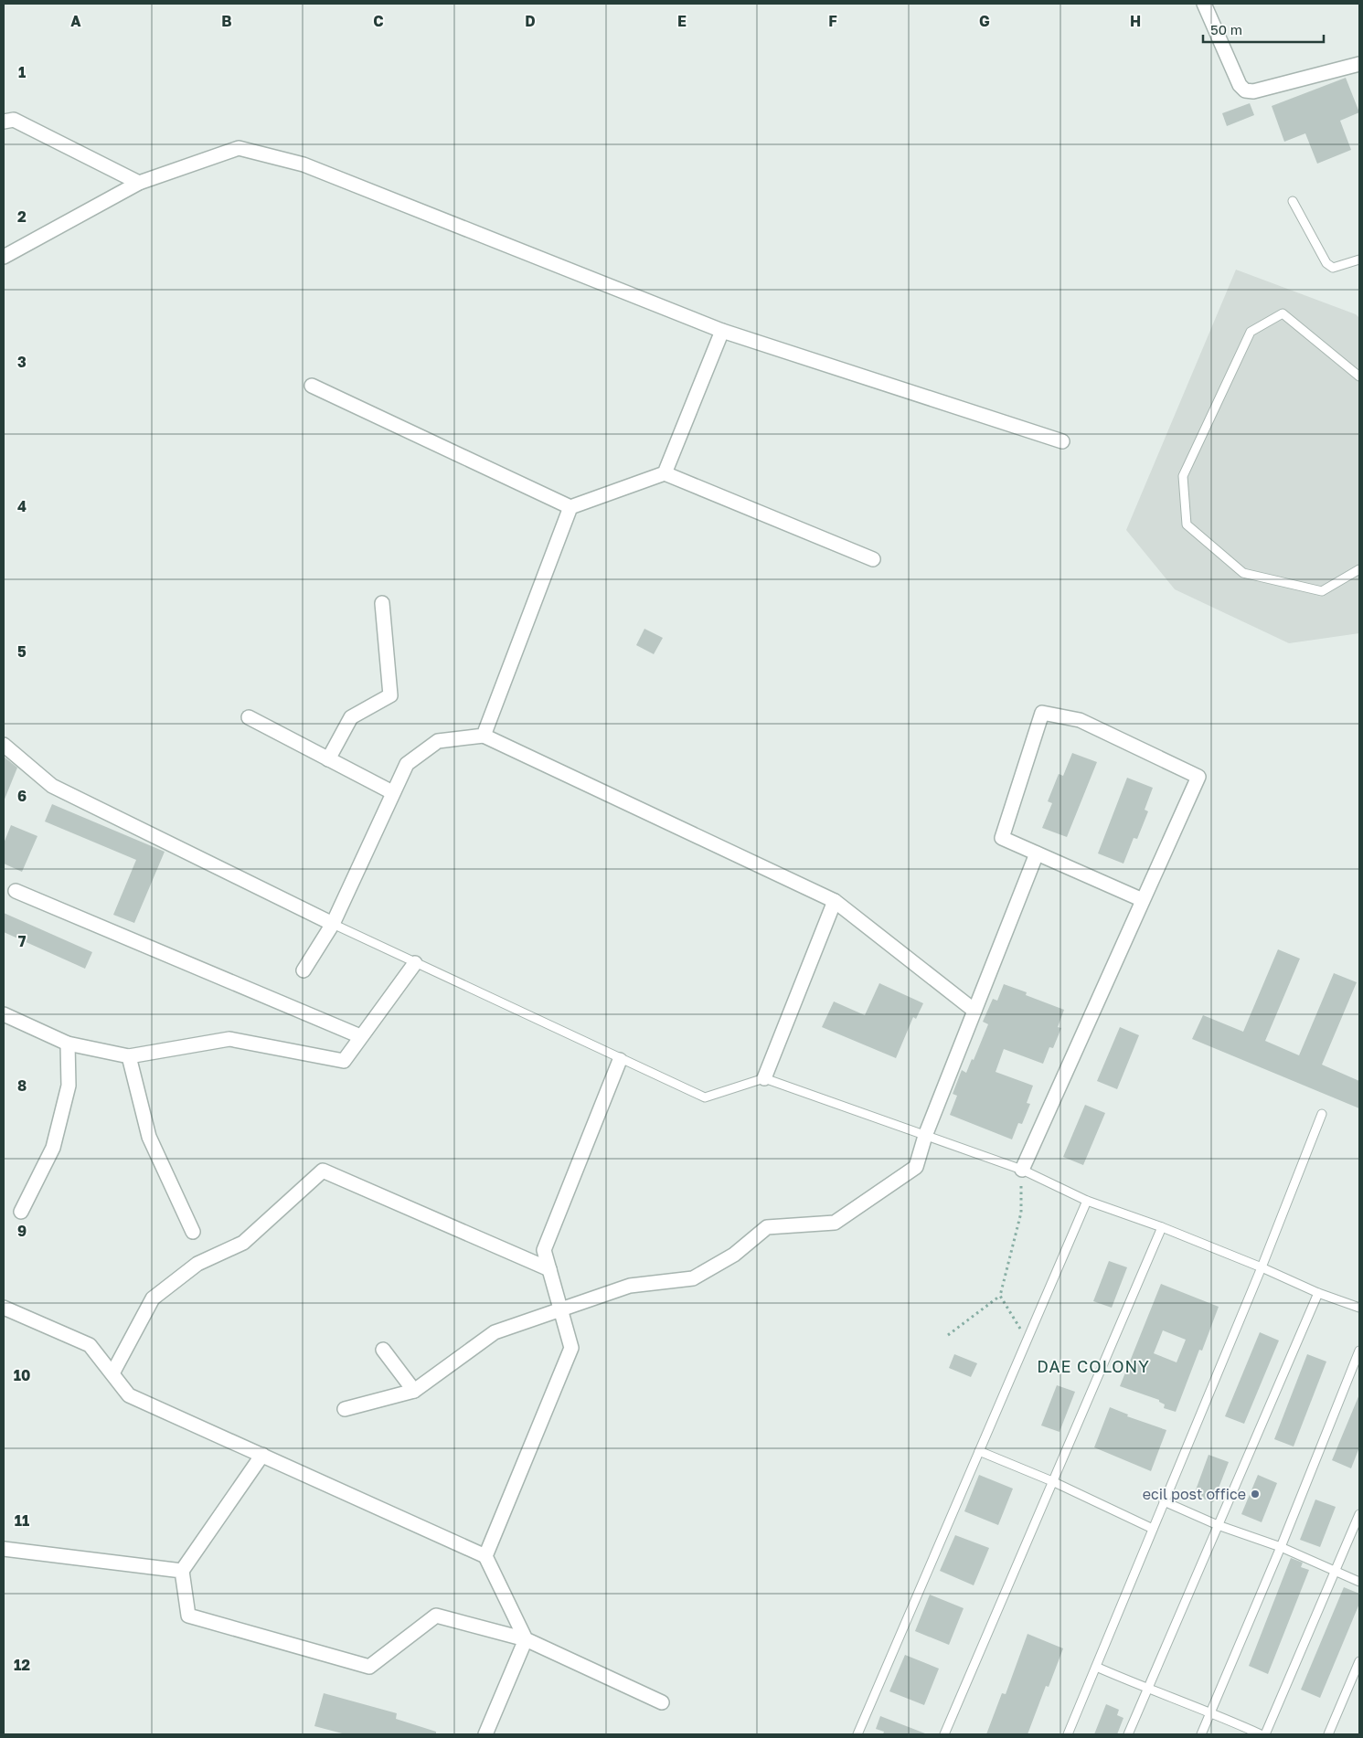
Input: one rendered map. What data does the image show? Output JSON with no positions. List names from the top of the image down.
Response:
{
  "districts": ["DAE COLONY"],
  "places": ["ecil post office"],
  "scale_bar": "50 m",
  "grid": {
    "columns": [
      "A",
      "B",
      "C",
      "D",
      "E",
      "F",
      "G",
      "H"
    ],
    "rows": [
      "1",
      "2",
      "3",
      "4",
      "5",
      "6",
      "7",
      "8",
      "9",
      "10",
      "11",
      "12"
    ]
  }
}
